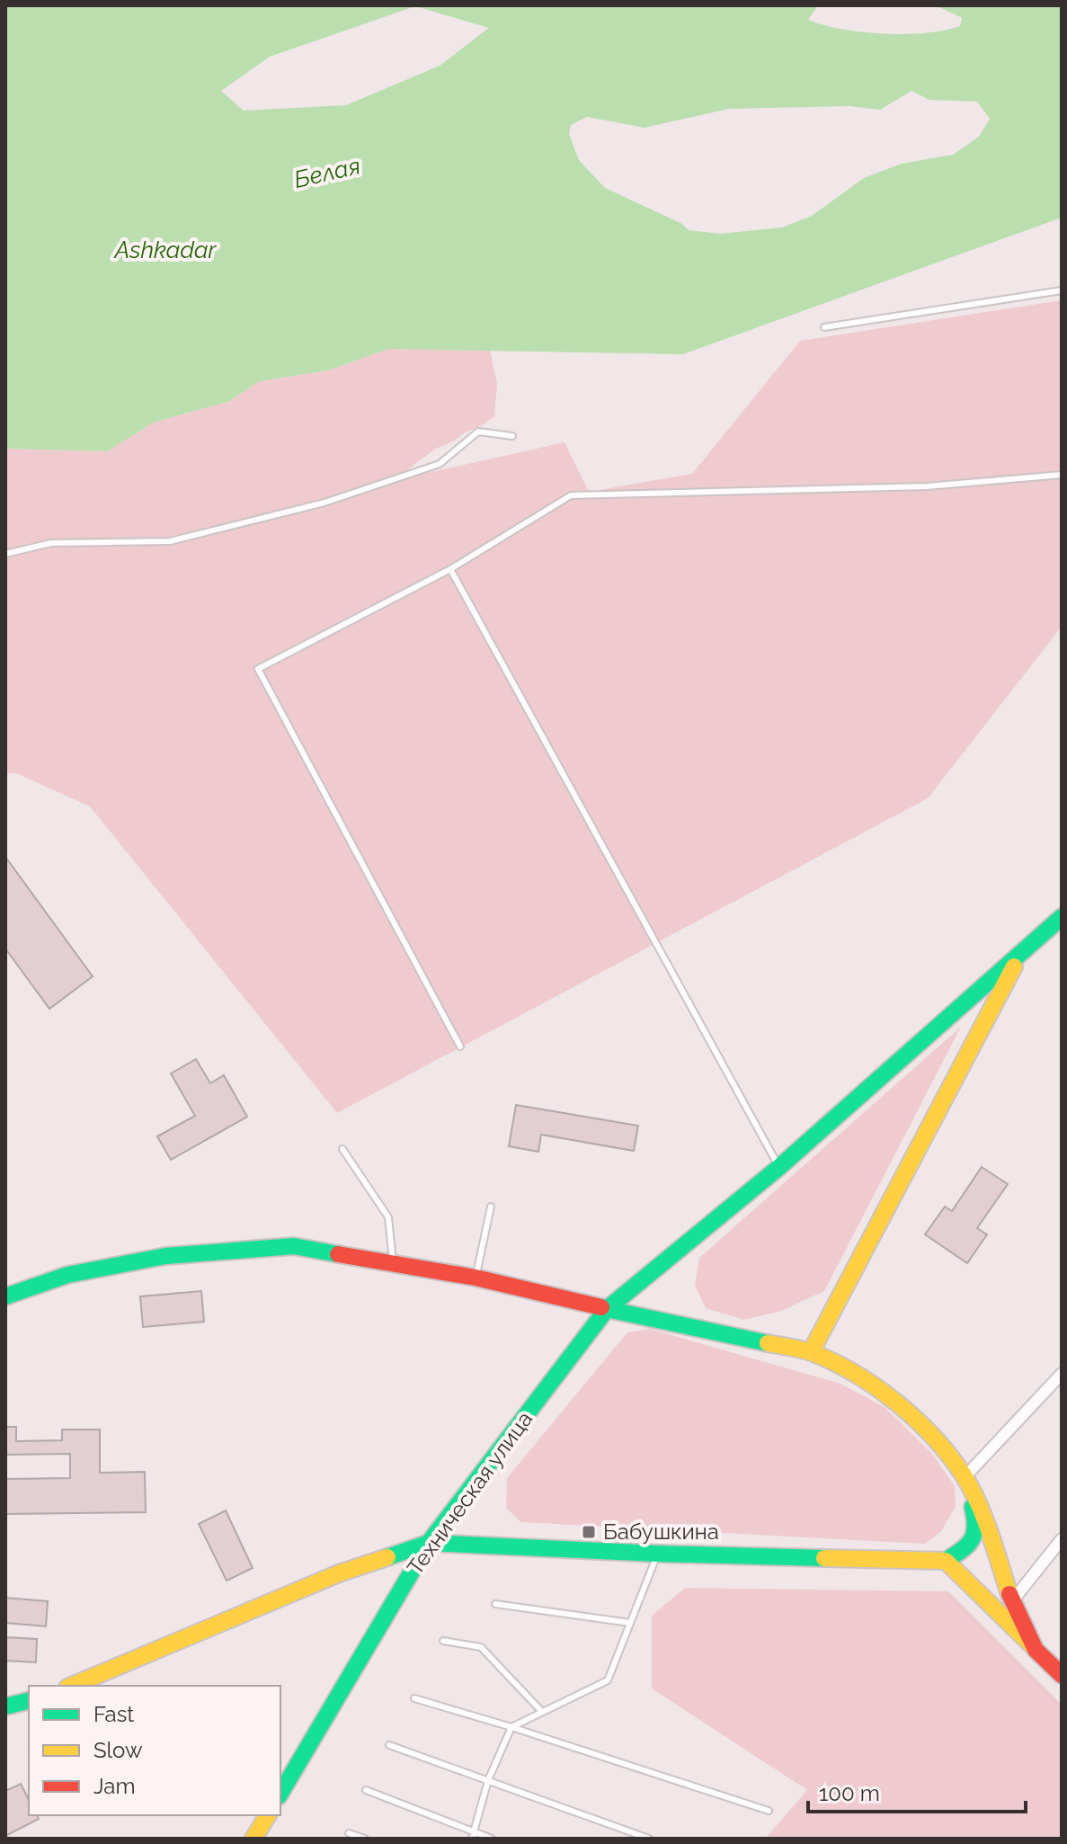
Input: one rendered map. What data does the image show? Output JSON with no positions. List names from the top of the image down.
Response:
{
  "streets": {
    "main road": ["Техническая улица"]
  },
  "water": ["Белая", "Ashkadar"],
  "places": {
    "transit": ["Бабушкина"]
  },
  "legend": ["Fast", "Slow", "Jam"],
  "scale_bar": "100 m"
}
